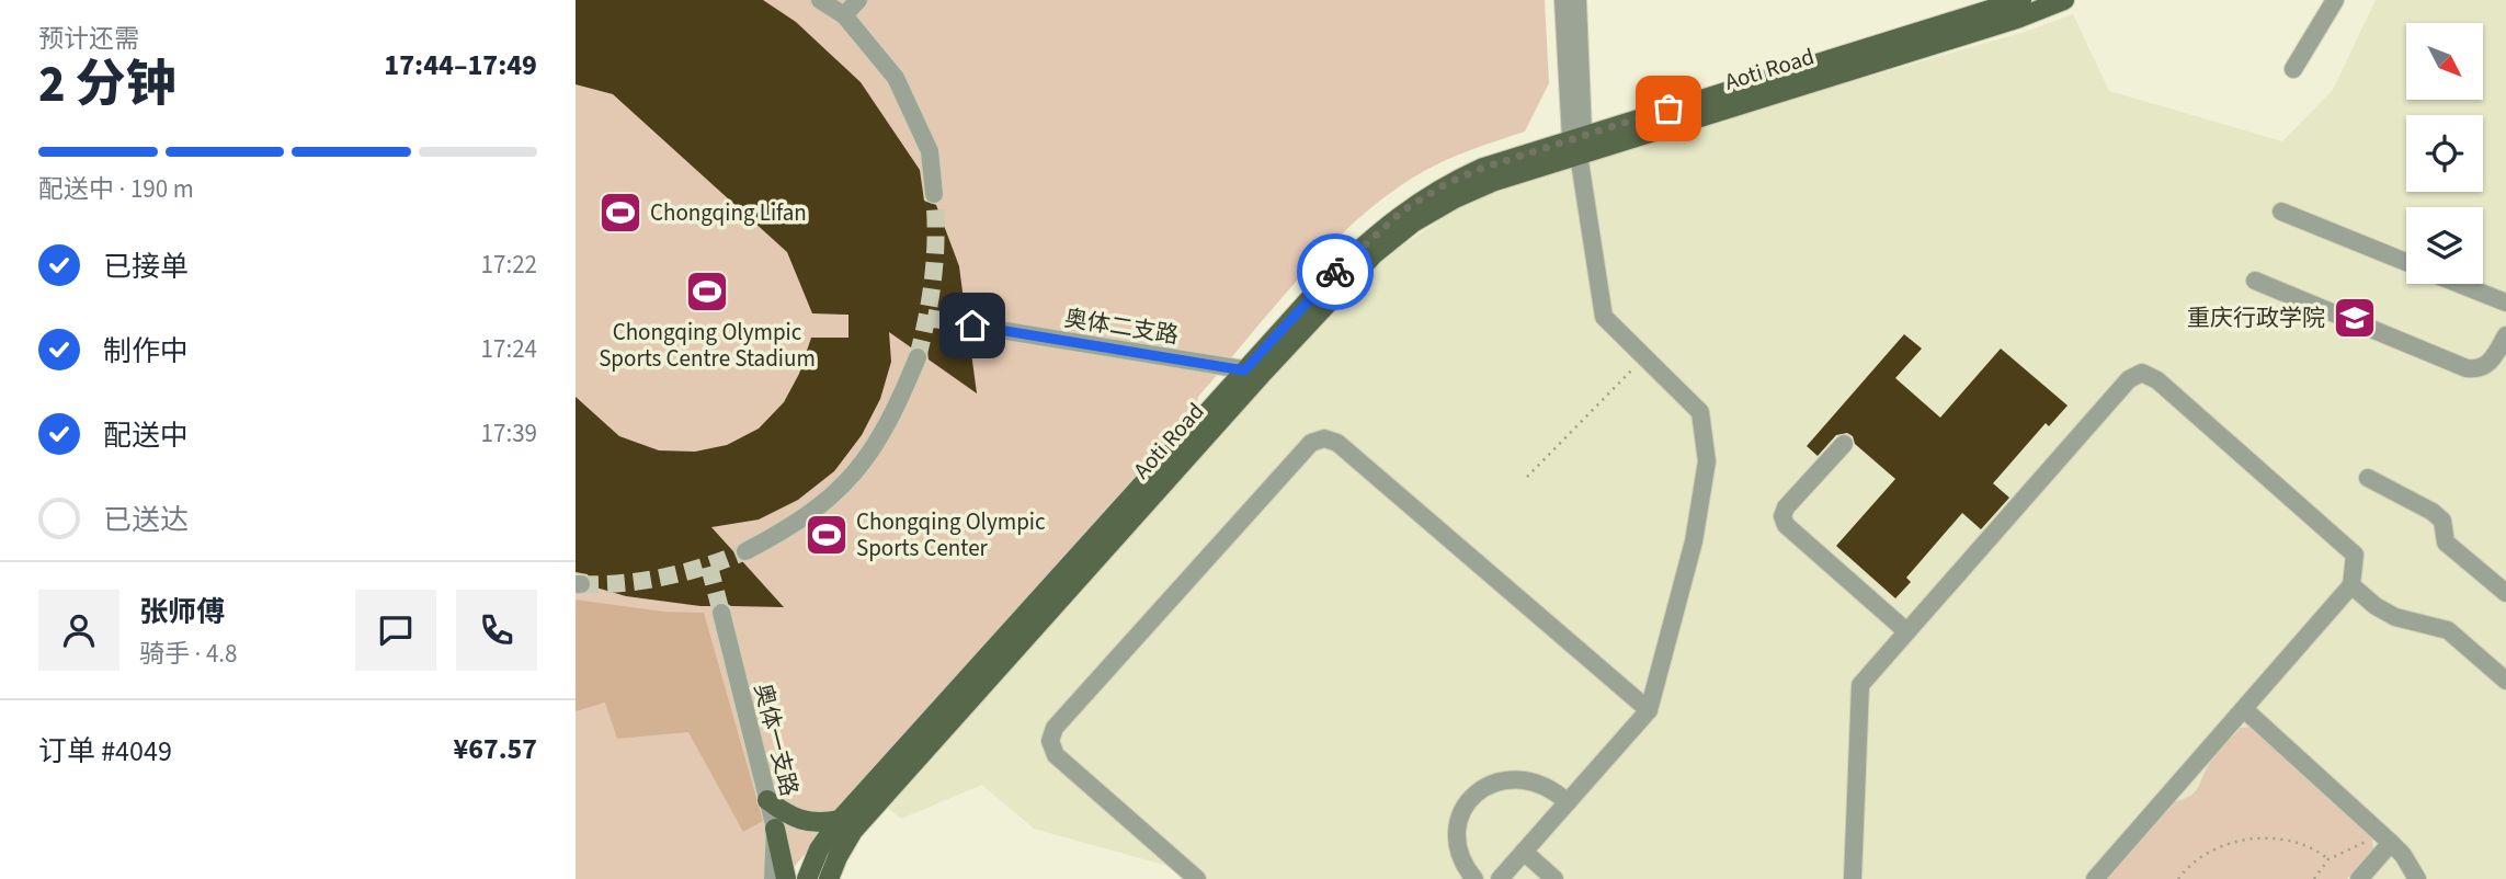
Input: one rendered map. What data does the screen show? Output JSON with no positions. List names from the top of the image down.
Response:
{
  "streets": {
    "main road": ["Aoti Road"],
    "street": ["奥体二支路", "奥体一支路"]
  },
  "crossings": [
    ["Aoti Road", "奥体二支路"]
  ],
  "places": {
    "sports": ["Chongqing Lifan", "Chongqing Olympic Sports Centre Stadium", "Chongqing Olympic Sports Center"],
    "school or university": ["重庆行政学院"]
  },
  "north": "bottom right",
  "page": {
    "heading": ["2 分钟", "预计还需", "17:44–17:49"],
    "panel": [
      "张师傅",
      "骑手 · 4.8",
      "订单 #4049",
      "¥67.57"
    ],
    "bar": "配送中 · 190 m",
    "list": [
      ["已接单", "17:22"],
      ["制作中", "17:24"],
      ["配送中", "17:39"],
      "已送达"
    ]
  }
}
